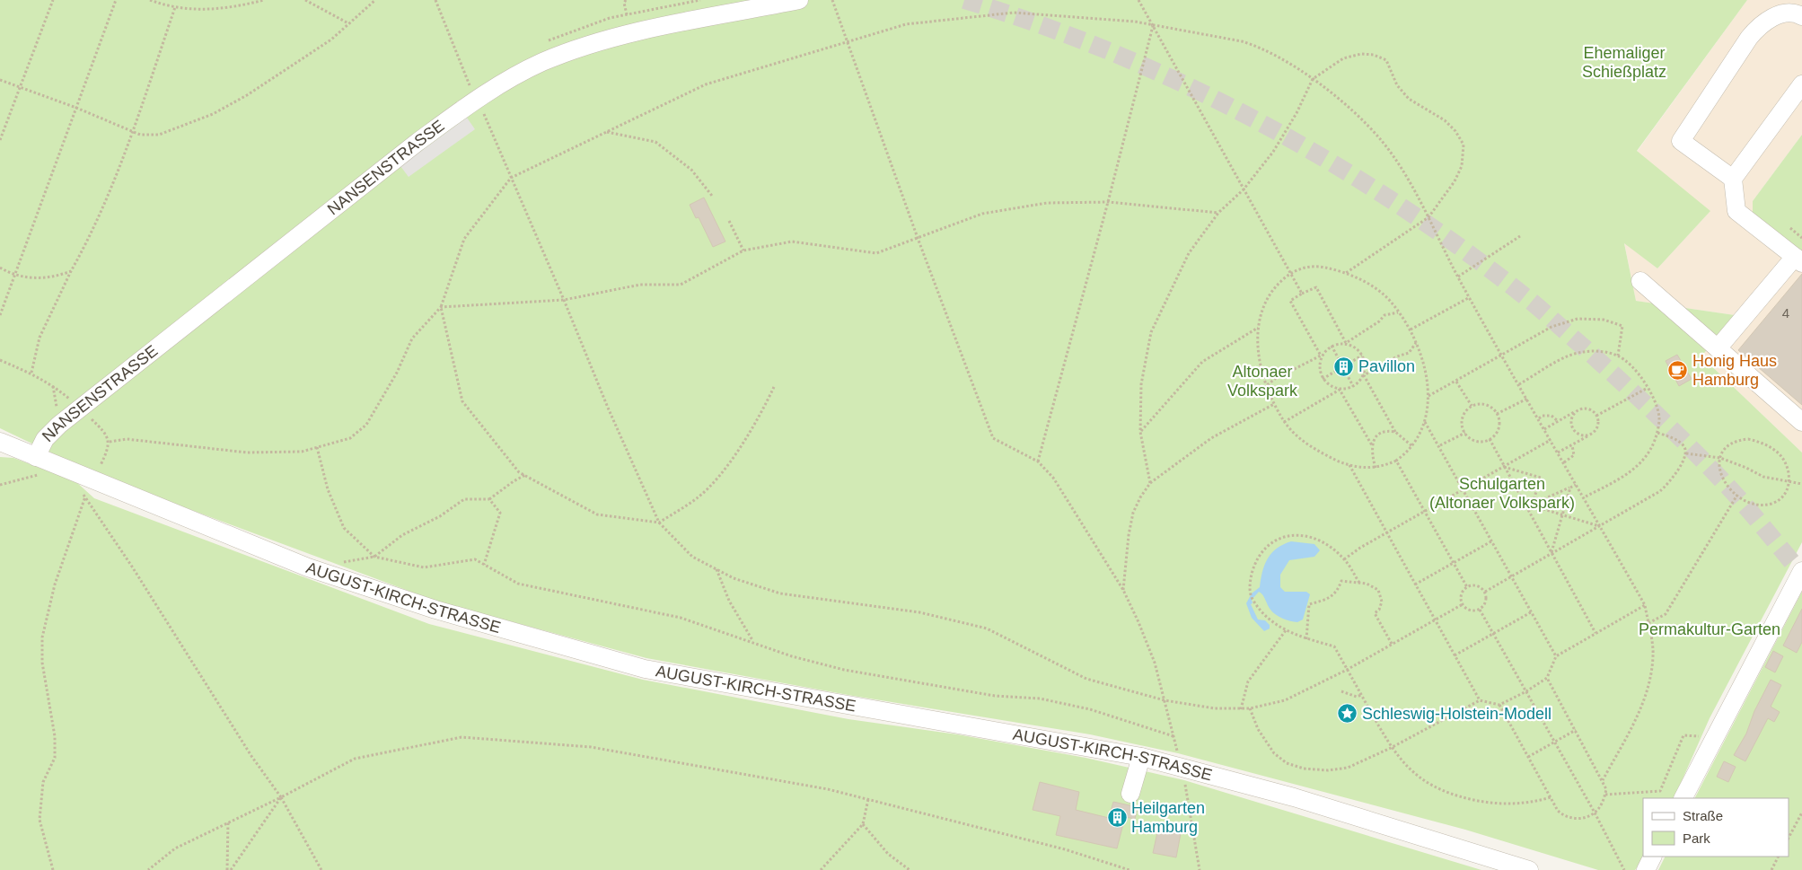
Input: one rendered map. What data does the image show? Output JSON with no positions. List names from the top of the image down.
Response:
{
  "streets": {
    "street": ["NANSENSTRASSE", "AUGUST-KIRCH-STRASSE"]
  },
  "crossings": [
    ["NANSENSTRASSE", "AUGUST-KIRCH-STRASSE"]
  ],
  "parks": [
    "Ehemaliger Schießplatz",
    "Altonaer Volkspark",
    "Schulgarten (Altonaer Volkspark)",
    "Permakultur-Garten"
  ],
  "places": {
    "building": ["Pavillon", "Heilgarten Hamburg"],
    "cafe": ["Honig Haus Hamburg"],
    "place": ["Schleswig-Holstein-Modell"]
  },
  "house_numbers": ["4"],
  "legend": ["Straße", "Park"]
}
